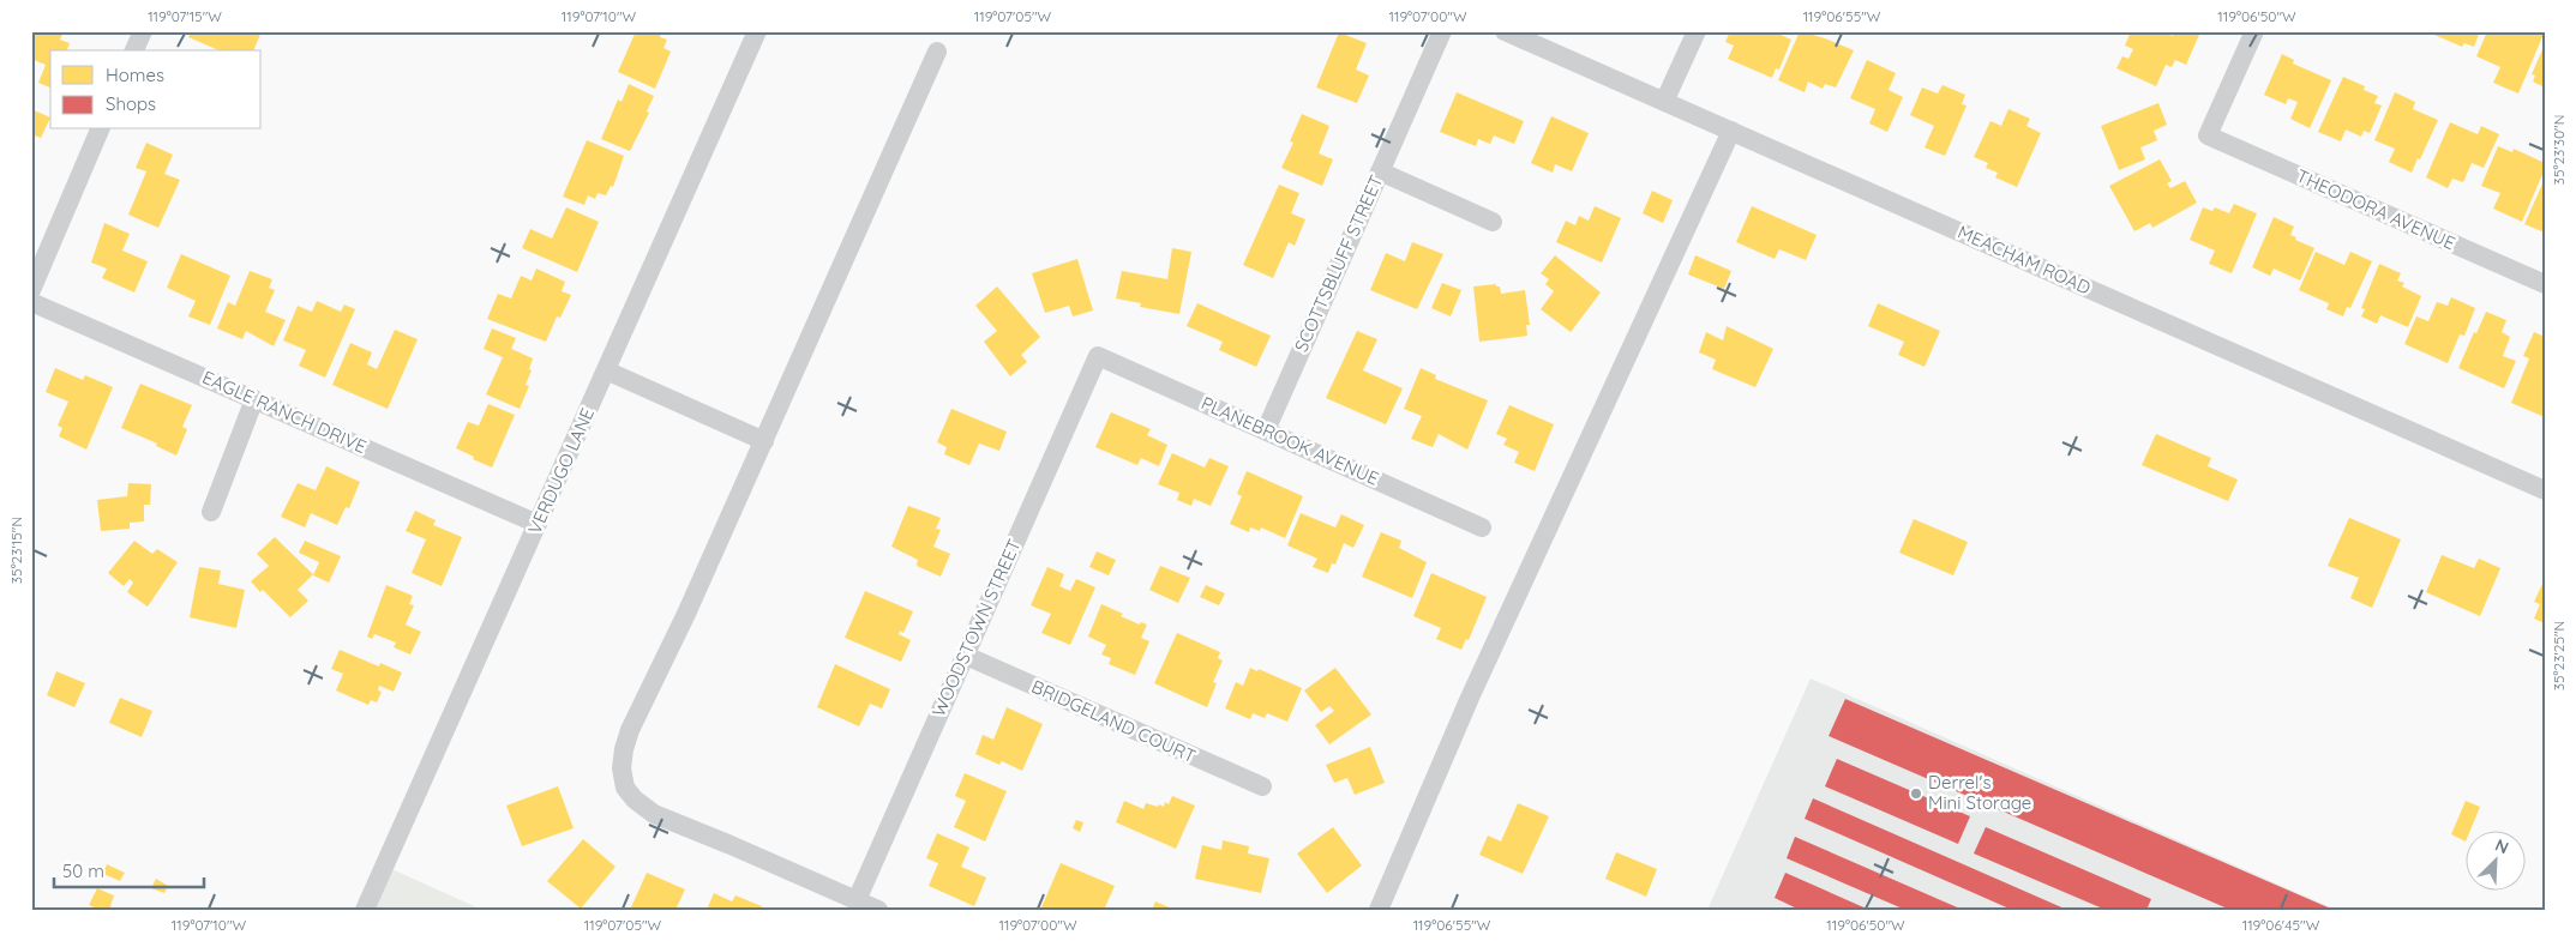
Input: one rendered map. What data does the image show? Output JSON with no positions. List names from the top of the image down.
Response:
{
  "streets": {
    "street": [
      "THEODORA AVENUE",
      "MEACHAM ROAD",
      "SCOTTSBLUFF STREET",
      "EAGLE RANCH DRIVE",
      "PLANEBROOK AVENUE",
      "VERDUGO LANE",
      "WOODSTOWN STREET",
      "BRIDGELAND COURT"
    ]
  },
  "crossings": [
    ["SCOTTSBLUFF STREET", "PLANEBROOK AVENUE"],
    ["EAGLE RANCH DRIVE", "VERDUGO LANE"],
    ["PLANEBROOK AVENUE", "WOODSTOWN STREET"],
    ["WOODSTOWN STREET", "BRIDGELAND COURT"]
  ],
  "places": ["Derrel's Mini Storage"],
  "legend": ["Homes", "Shops"],
  "scale_bar": "50 m",
  "north": "top right",
  "coordinates": [
    "119°07'15\"W",
    "119°07'10\"W",
    "119°07'05\"W",
    "119°07'00\"W",
    "119°06'55\"W",
    "119°06'50\"W",
    "35°23'30\"N",
    "35°23'15\"N",
    "35°23'25\"N",
    "119°06'45\"W"
  ]
}
